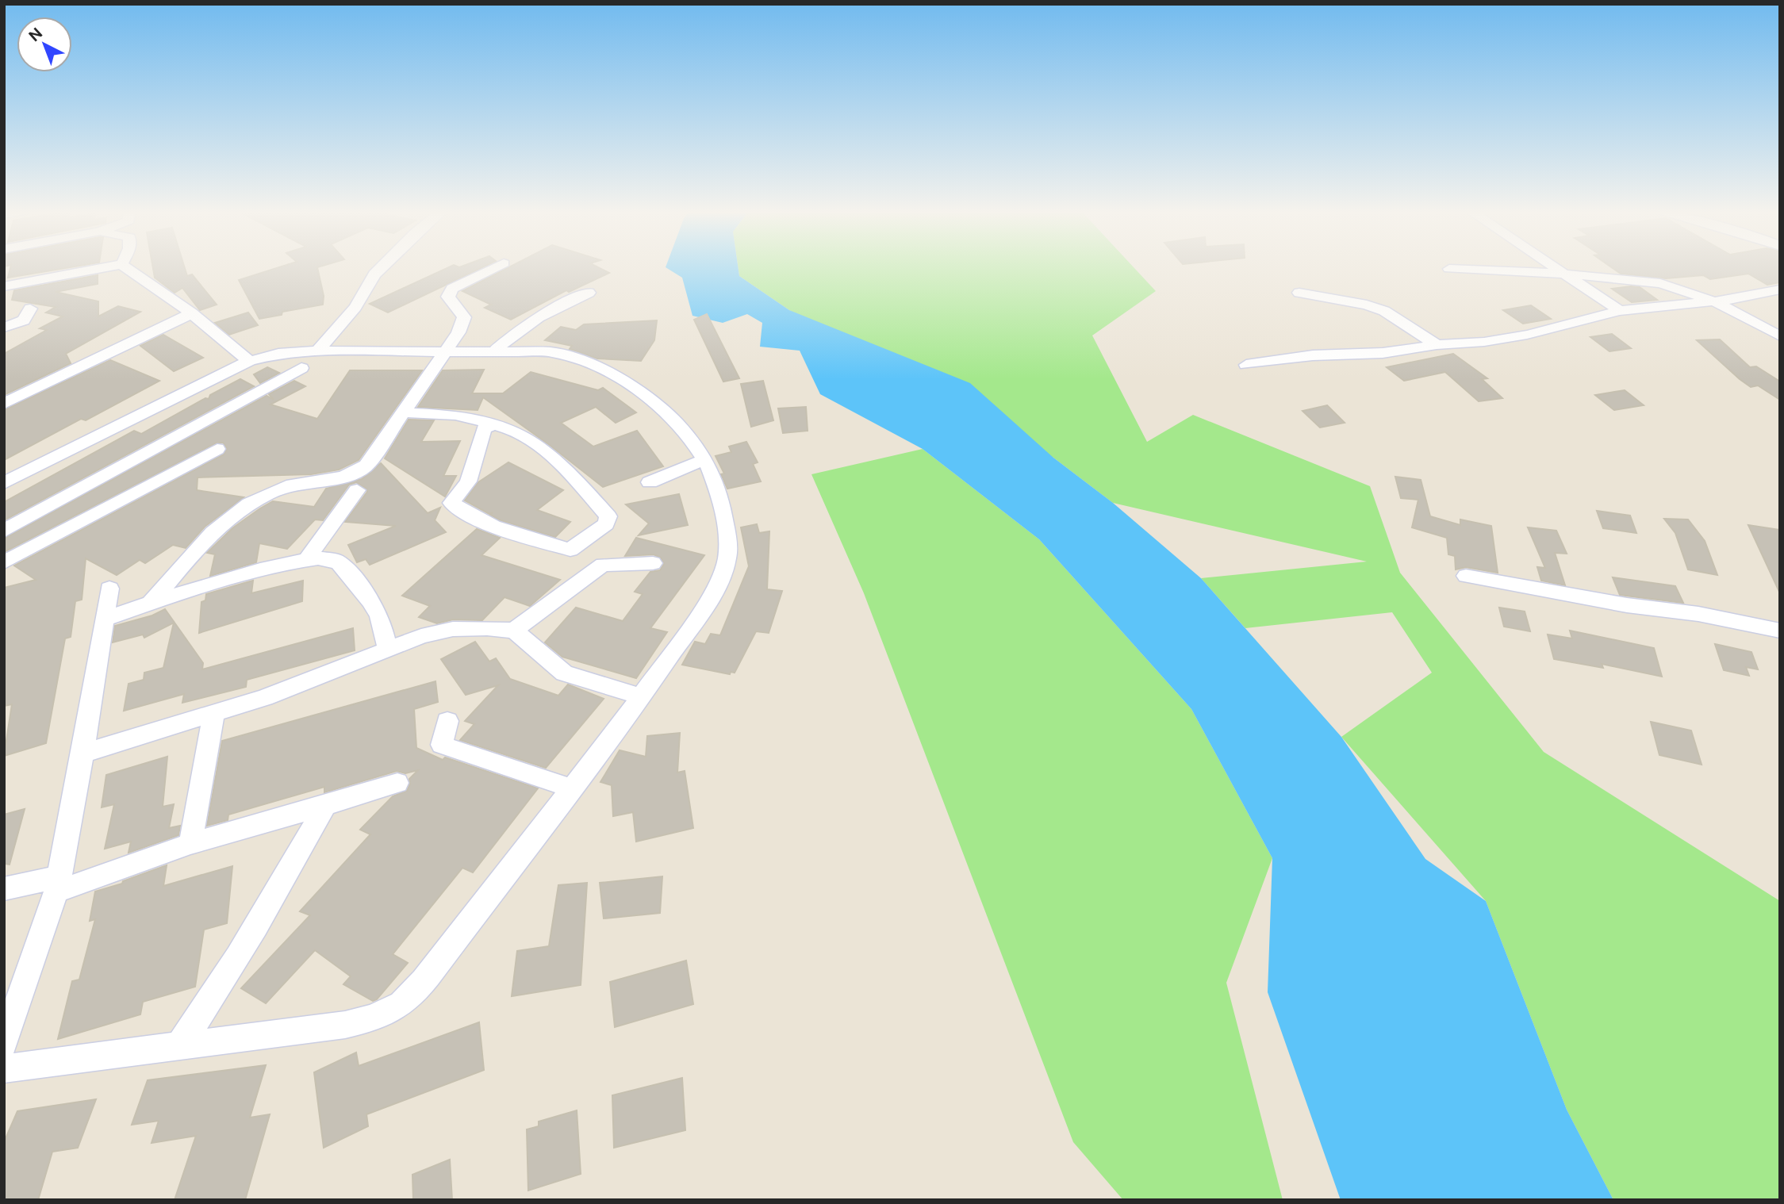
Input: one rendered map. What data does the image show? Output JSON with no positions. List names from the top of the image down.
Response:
{
  "north": "top left"
}
